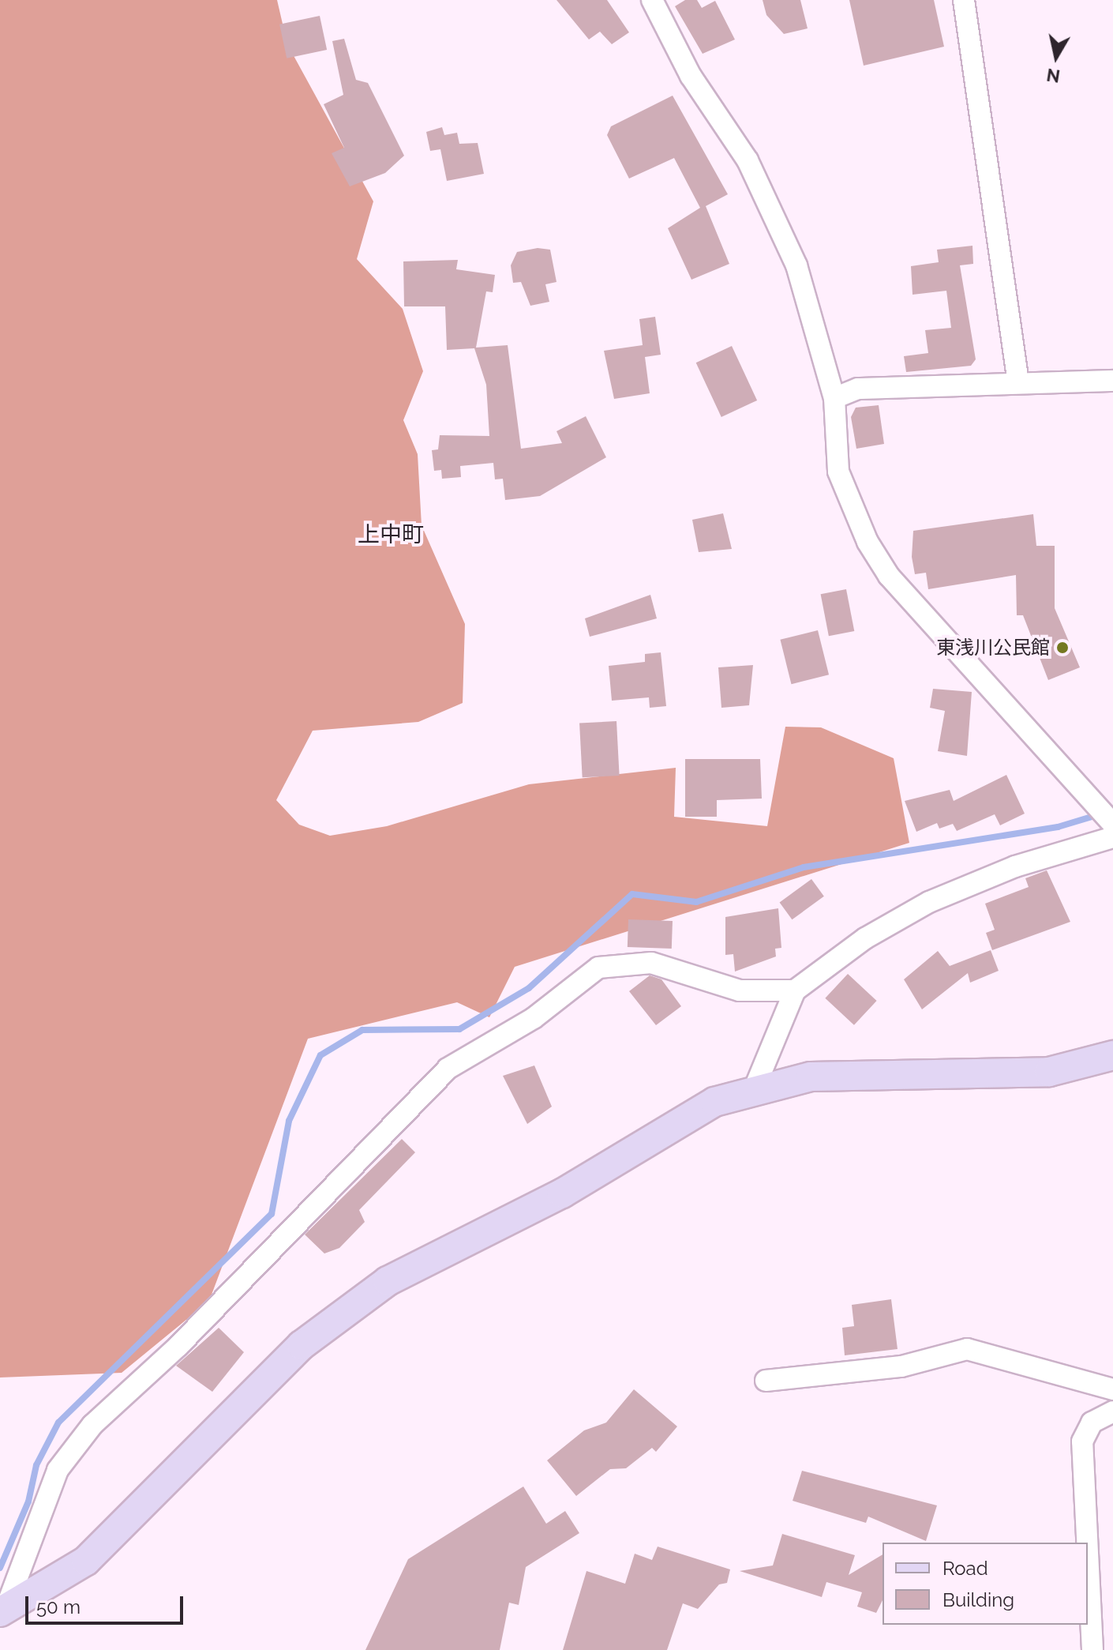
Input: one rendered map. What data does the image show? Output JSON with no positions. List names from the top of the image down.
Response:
{
  "districts": ["上中町"],
  "places": ["東浅川公民館"],
  "legend": ["Road", "Building"],
  "scale_bar": "50 m",
  "north": "bottom"
}
